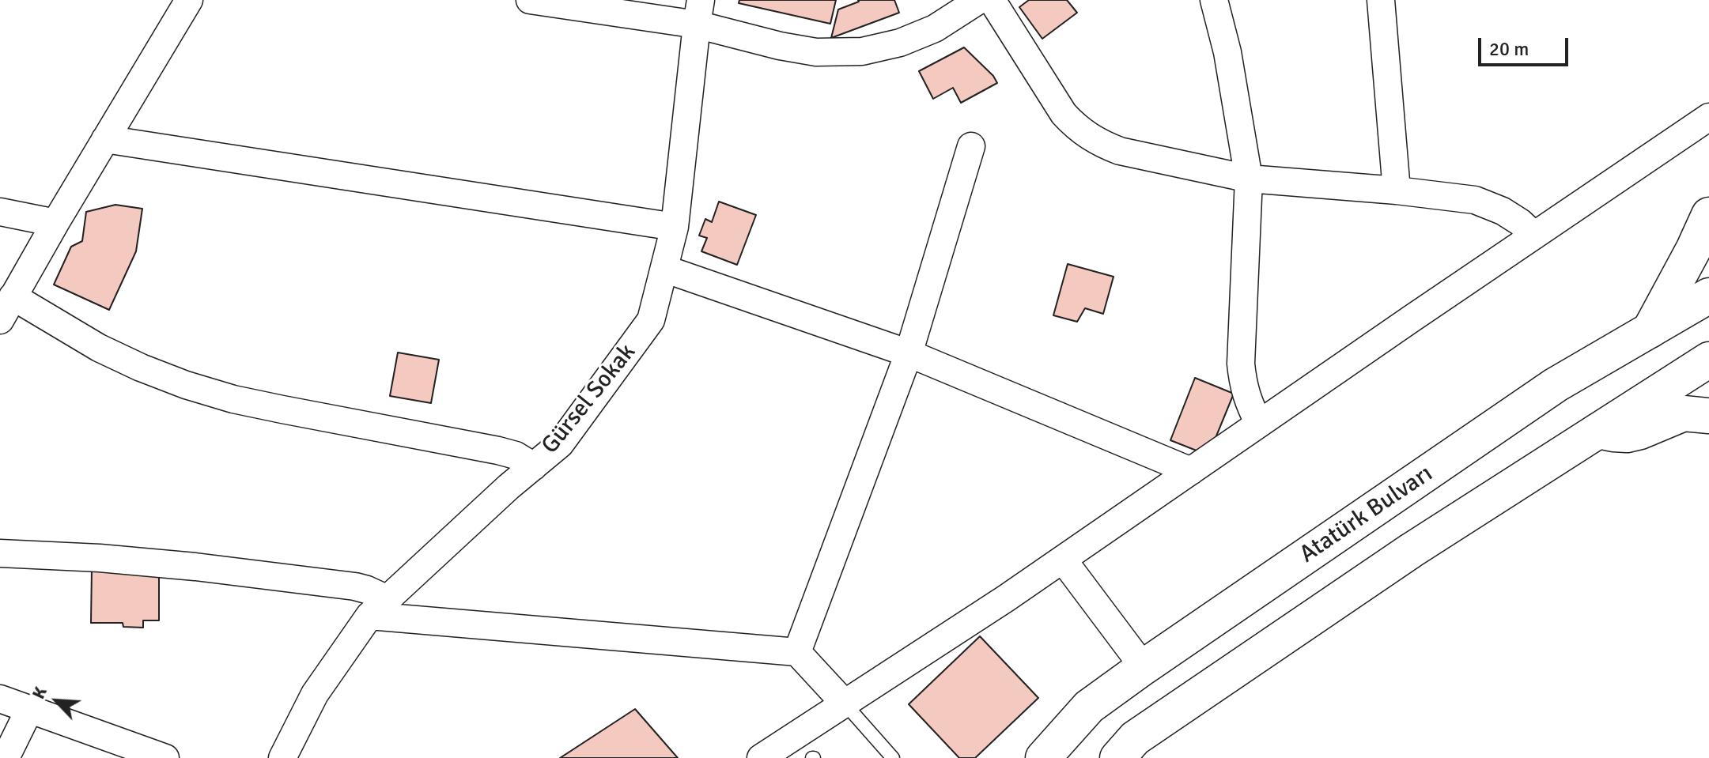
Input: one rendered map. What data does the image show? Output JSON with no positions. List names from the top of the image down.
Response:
{
  "streets": {
    "main road": ["Atatürk Bulvarı"],
    "street": ["Gürsel Sokak"]
  },
  "scale_bar": "20 m",
  "north": "top left"
}
